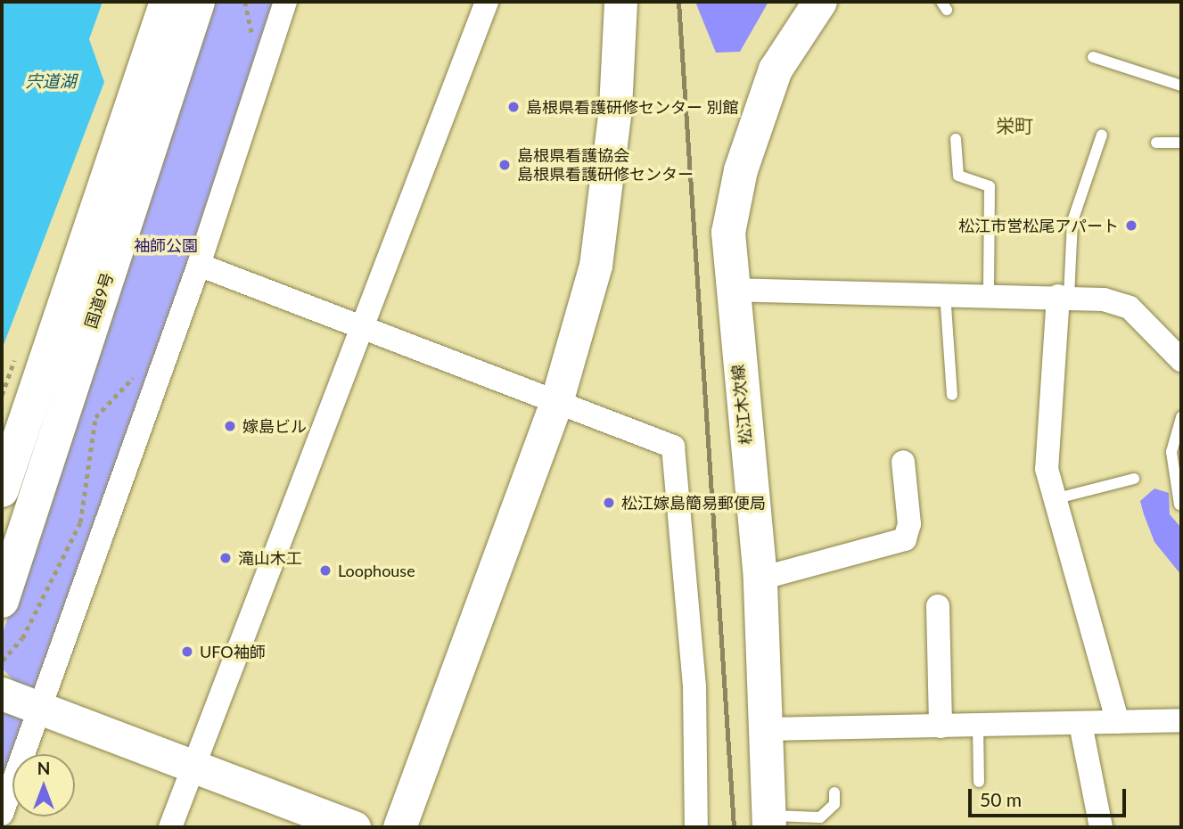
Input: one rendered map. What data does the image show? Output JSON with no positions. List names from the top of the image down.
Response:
{
  "streets": {
    "main road": ["国道9号", "松江木次線"]
  },
  "districts": ["栄町"],
  "water": ["宍道湖"],
  "parks": ["袖師公園"],
  "places": [
    "島根県看護研修センター 別館",
    "島根県看護協会 島根県看護研修センター",
    "松江市営松尾アパート",
    "嫁島ビル",
    "松江嫁島簡易郵便局",
    "滝山木工",
    "Loophouse",
    "UFO袖師"
  ],
  "scale_bar": "50 m",
  "north": "top"
}
